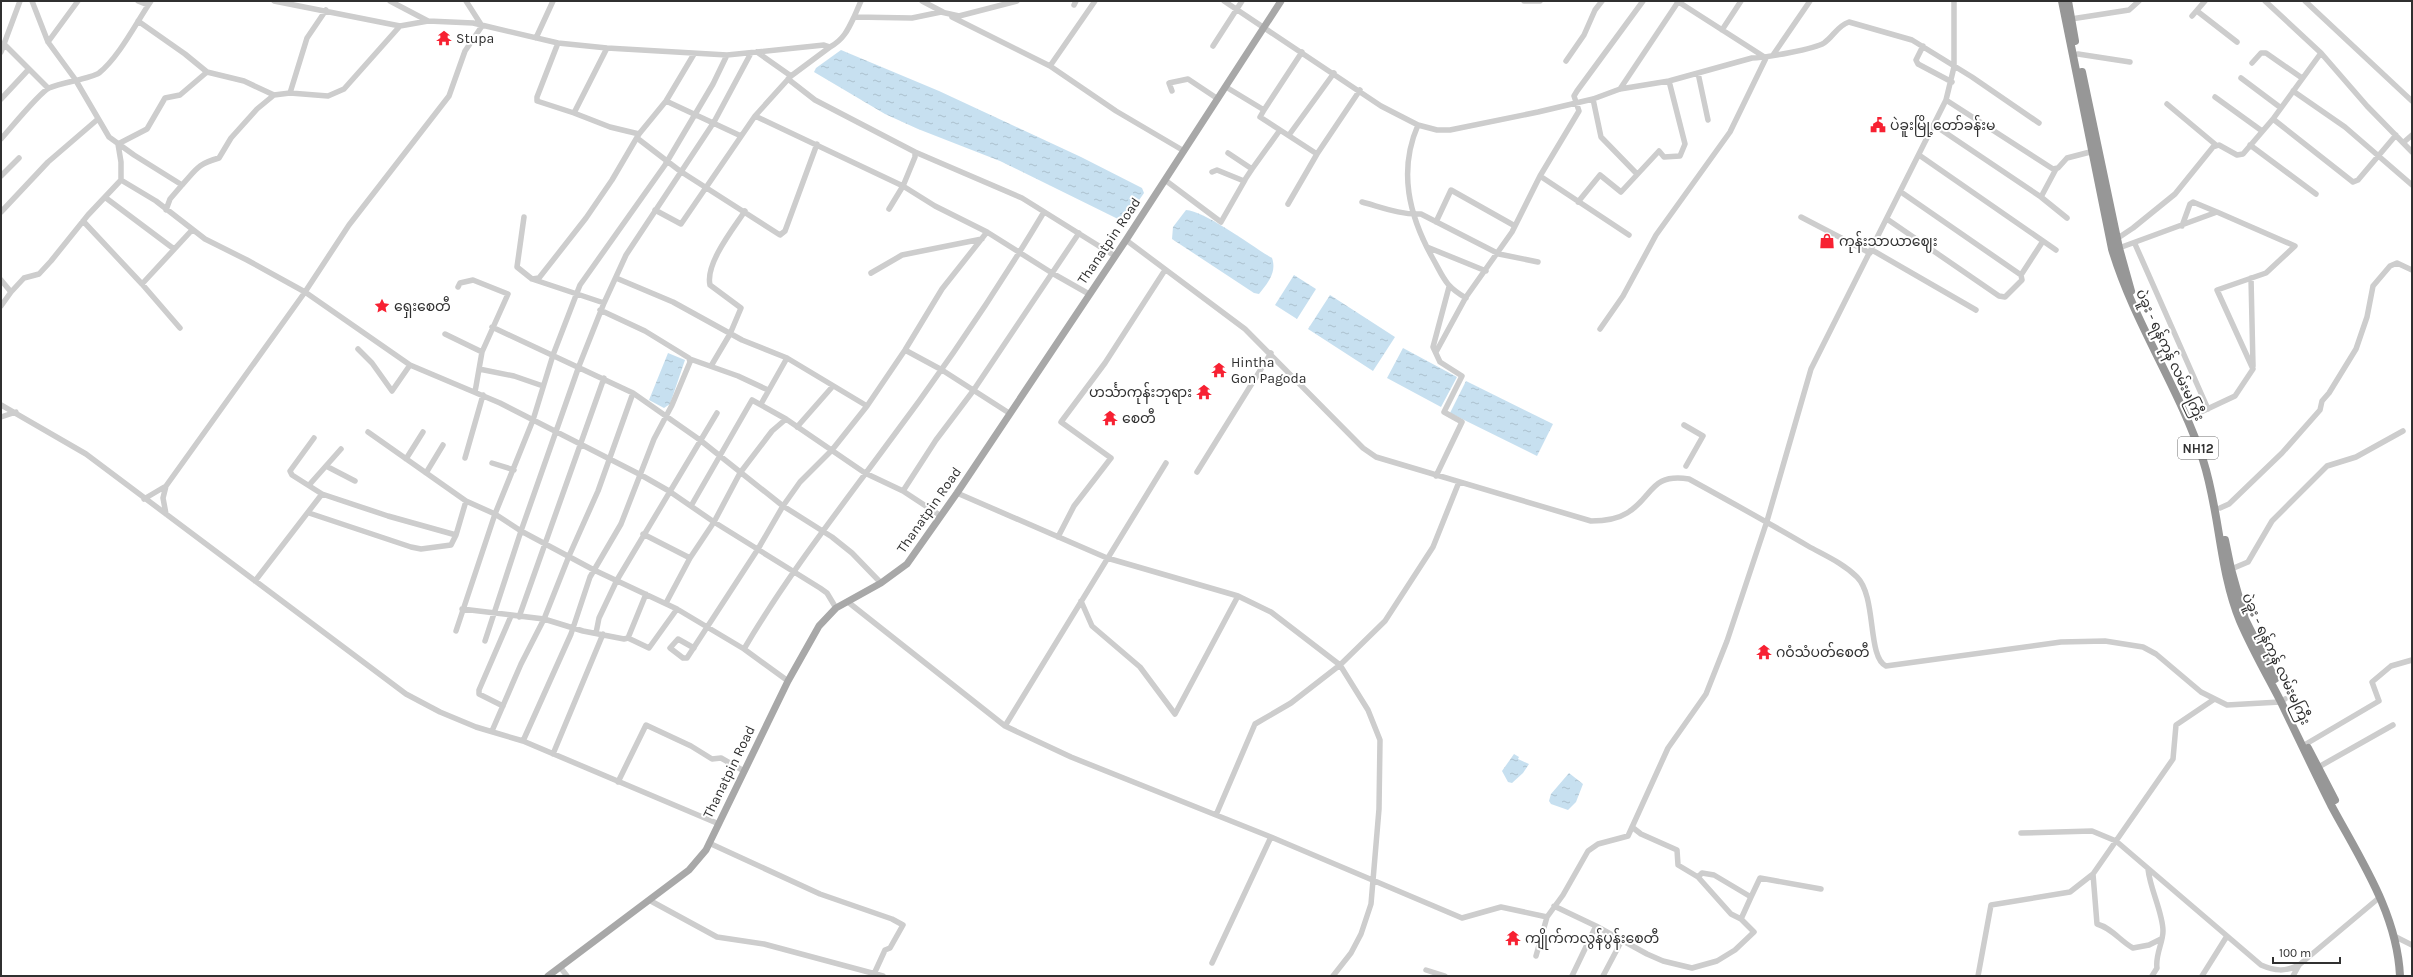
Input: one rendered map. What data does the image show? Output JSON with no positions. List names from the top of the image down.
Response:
{
  "streets": {
    "highway": ["ပဲခူး - ရန်ကုန် လမ်းမကြီး", "NH12"],
    "main road": ["Thanatpin Road"]
  },
  "places": {
    "temple": [
      "Stupa",
      "Hintha Gon Pagoda",
      "ဟင်္သာကုန်းဘုရား",
      "စေတီ",
      "ဂဝံသံပတ်စေတီ",
      "ကျိုက်ကလွန်ပွန်းစေတီ"
    ],
    "public building": ["ပဲခူးမြို့တော်ခန်းမ"],
    "shop": ["ကုန်းသာယာဈေး"],
    "place": ["ရှေးစေတီ"]
  },
  "scale_bar": "100 m"
}
